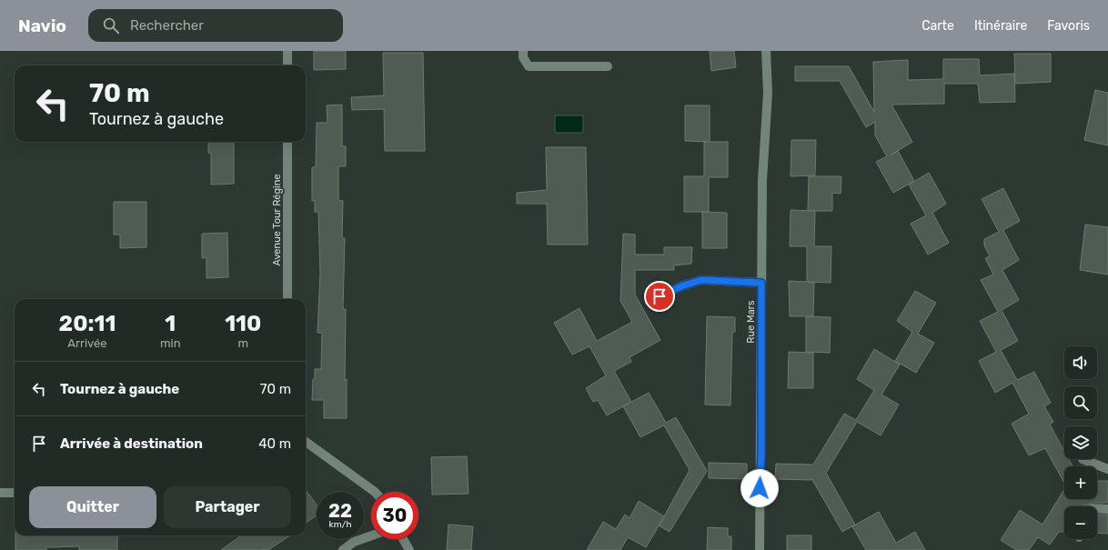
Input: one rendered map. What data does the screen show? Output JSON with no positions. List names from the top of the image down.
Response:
{
  "streets": {
    "street": ["Avenue Tour Régine", "Rue Mars"]
  },
  "page": {
    "header": "Navio",
    "search": "Rechercher",
    "nav": ["Carte", "Itinéraire", "Favoris"],
    "turn": ["70 m", "Tournez à gauche"],
    "eta": [
      "20:11",
      "Arrivée",
      "1",
      "min",
      "110",
      "m"
    ],
    "map_buttons": ["+", "−"],
    "list": [
      {
        "name": "Tournez à gauche",
        "value": "70 m"
      },
      {
        "name": "Arrivée à destination",
        "value": "40 m"
      }
    ],
    "buttons": ["Quitter", "Partager"],
    "speed": "22 km/h",
    "limit": "30"
  }
}
